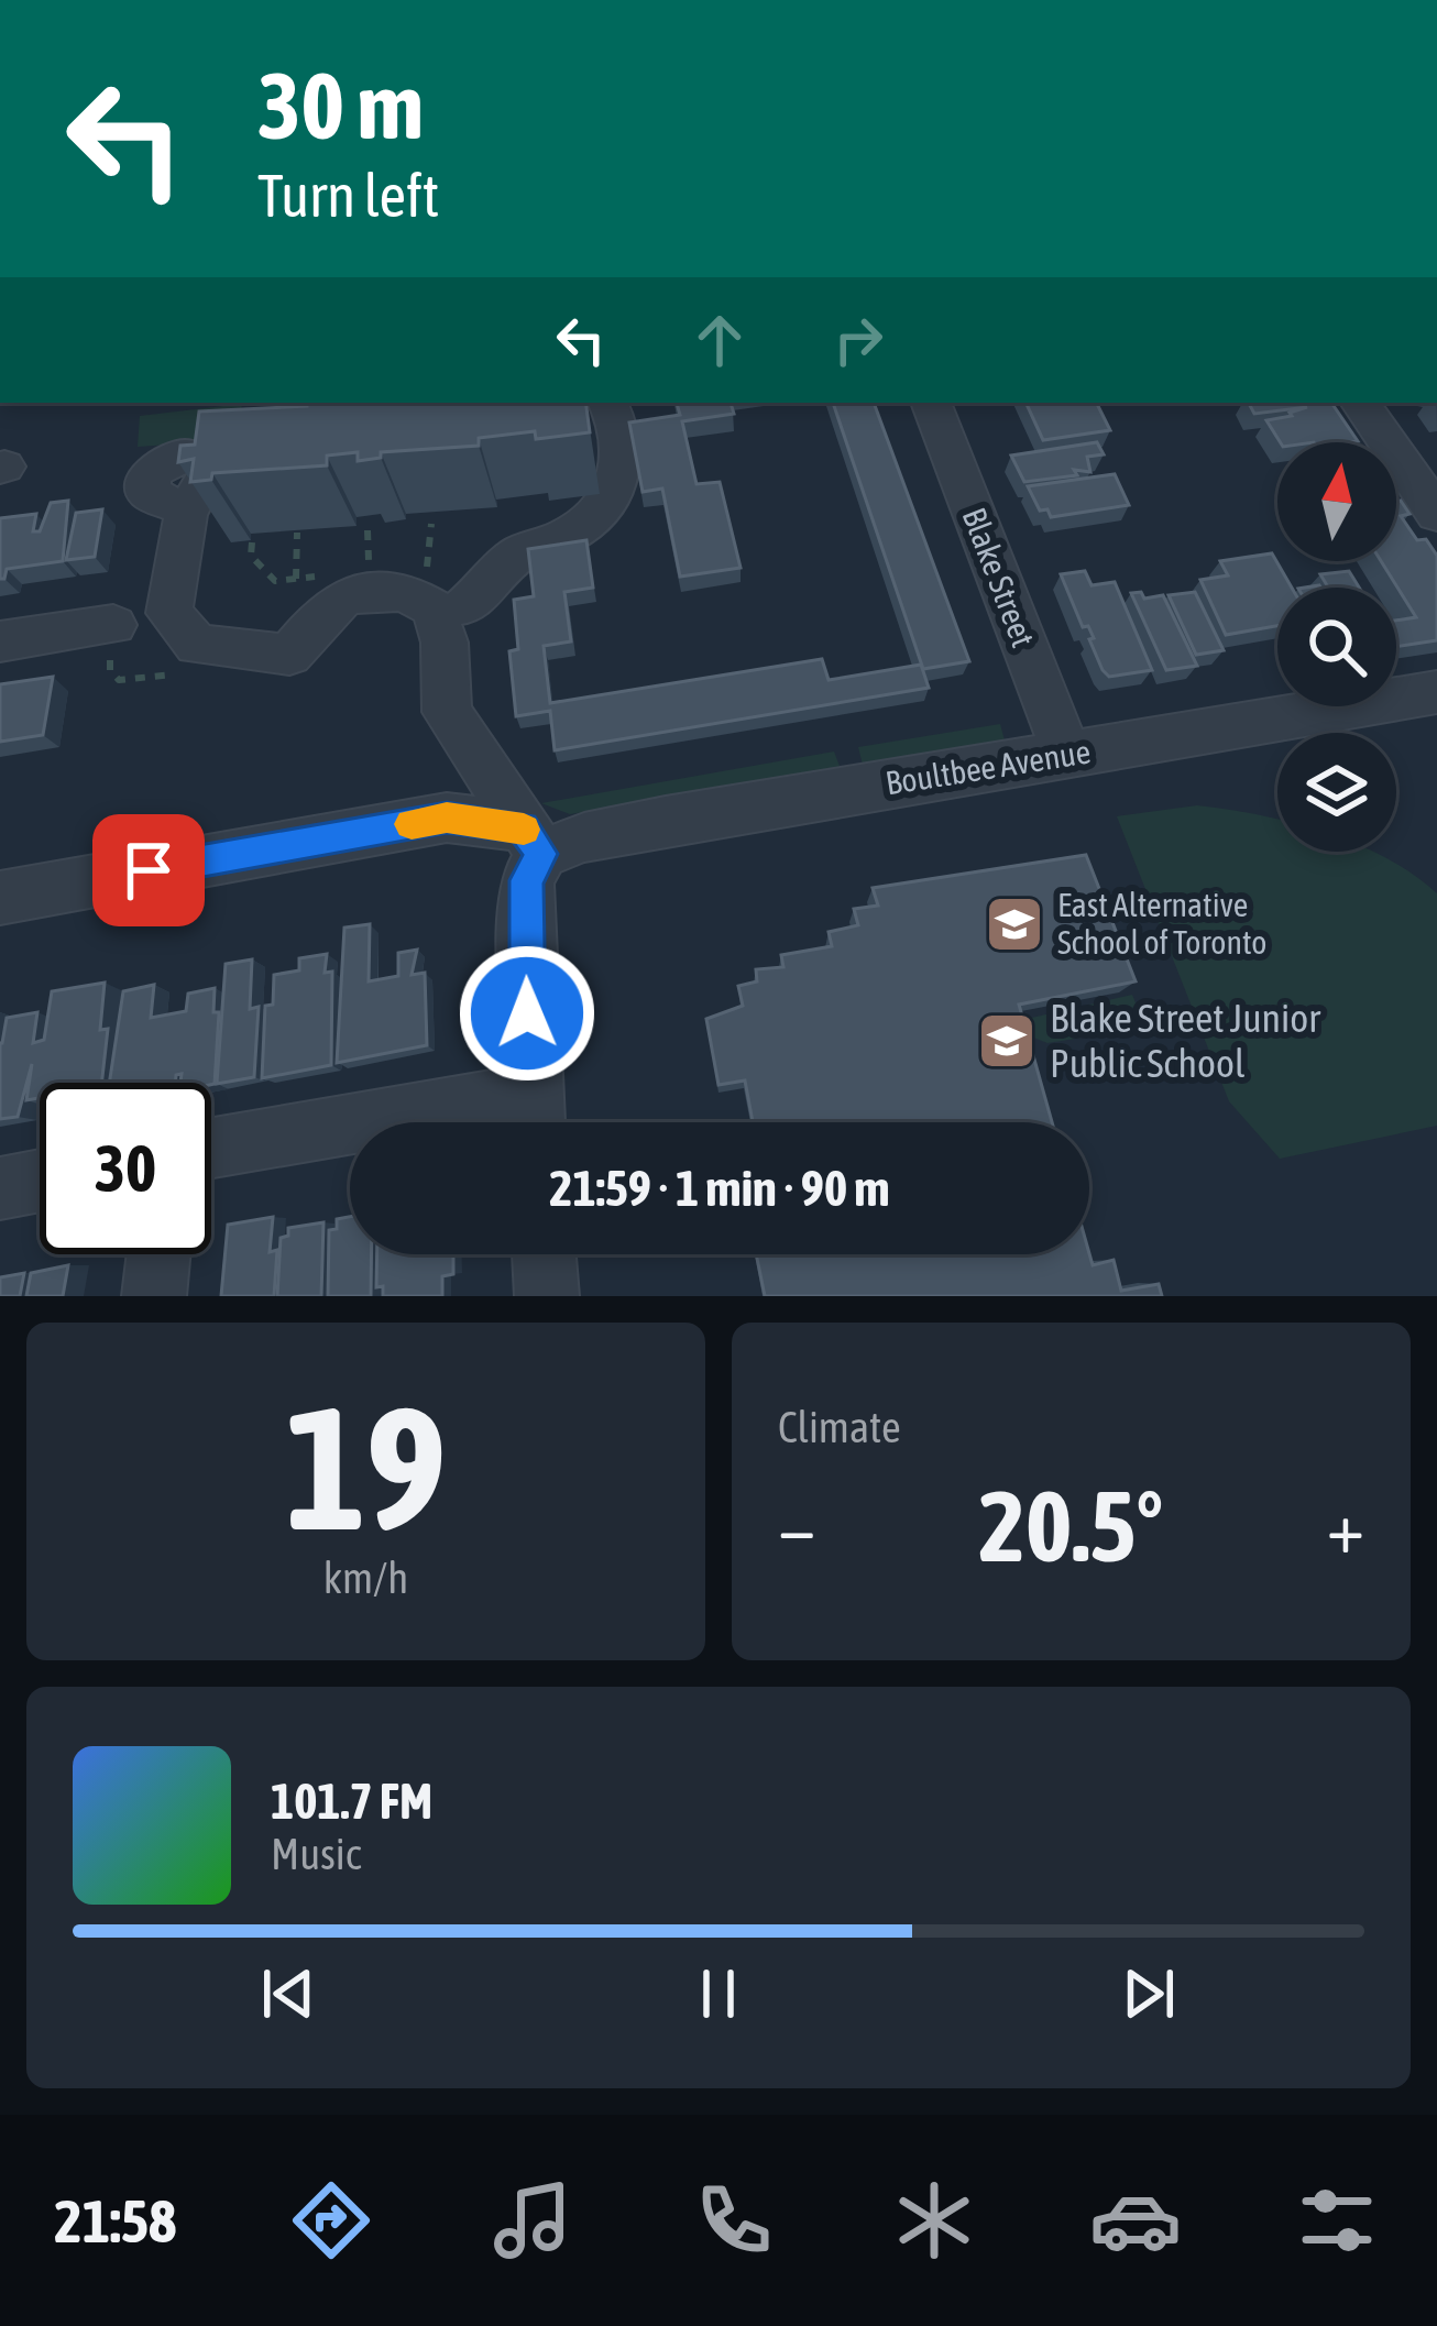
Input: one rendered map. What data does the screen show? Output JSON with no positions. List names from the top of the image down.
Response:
{
  "streets": {
    "street": ["Blake Street", "Boultbee Avenue"]
  },
  "crossings": [
    ["Blake Street", "Boultbee Avenue"]
  ],
  "places": {
    "school or university": ["East Alternative School of Toronto", "Blake Street Junior Public School"]
  },
  "north": "top",
  "page": {
    "turn": ["30 m", "Turn left"],
    "limit": "30",
    "trip": "21:59 · 1 min · 90 m",
    "tile": [
      ["19", "km/h"],
      "Climate"
    ],
    "heat": ["−", "20.5°", "+"],
    "song": ["101.7 FM", "Music"],
    "tabs": "21:58"
  }
}
